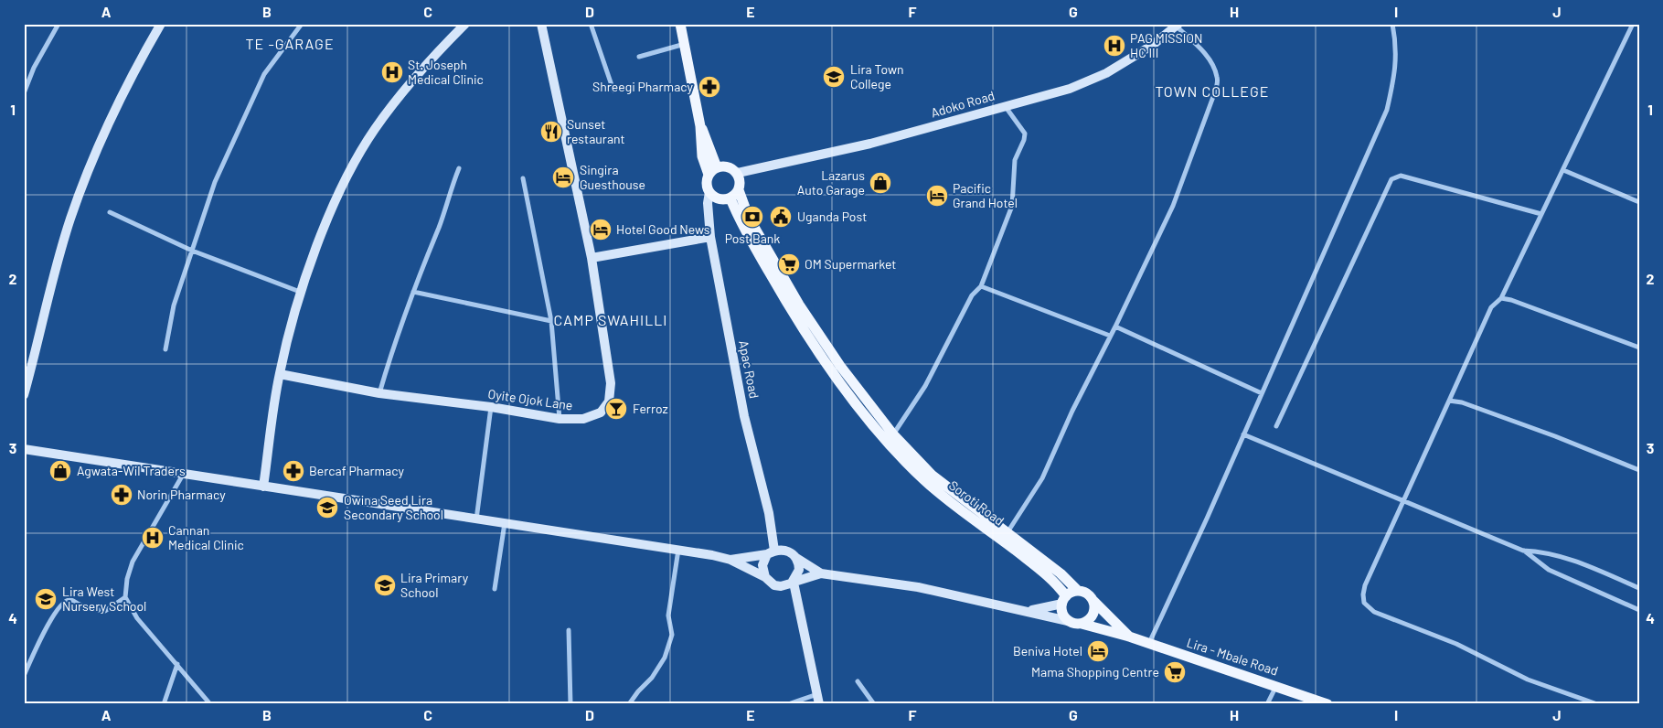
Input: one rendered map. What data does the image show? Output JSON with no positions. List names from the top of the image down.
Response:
{
  "streets": {
    "main road": ["Soroti Road", "Lira - Mbale Road"],
    "street": ["Adoko Road", "Apac Road", "Oyite Ojok Lane"]
  },
  "crossings": [
    ["Adoko Road", "Apac Road"]
  ],
  "districts": ["TE -GARAGE", "TOWN COLLEGE", "CAMP SWAHILLI"],
  "places": {
    "hospital": ["PAG MISSION HC III", "St. Joseph Medical Clinic", "Cannan Medical Clinic"],
    "school or university": [
      "Lira Town College",
      "Owina Seed Lira Secondary School",
      "Lira Primary School",
      "Lira West Nursery School"
    ],
    "pharmacy": ["Shreegi Pharmacy", "Bercaf Pharmacy", "Norin Pharmacy"],
    "restaurant": ["Sunset restaurant"],
    "hotel": [
      "Singira Guesthouse",
      "Pacific Grand Hotel",
      "Hotel Good News",
      "Beniva Hotel"
    ],
    "shop": ["Lazarus Auto Garage", "Agwata-Wil Traders"],
    "bank": ["Post Bank"],
    "public building": ["Uganda Post"],
    "supermarket": ["OM Supermarket", "Mama Shopping Centre"],
    "bar": ["Ferroz"]
  },
  "grid": {
    "columns": [
      "A",
      "B",
      "C",
      "D",
      "E",
      "F",
      "G",
      "H",
      "I",
      "J"
    ],
    "rows": [
      "1",
      "2",
      "3",
      "4"
    ]
  }
}
